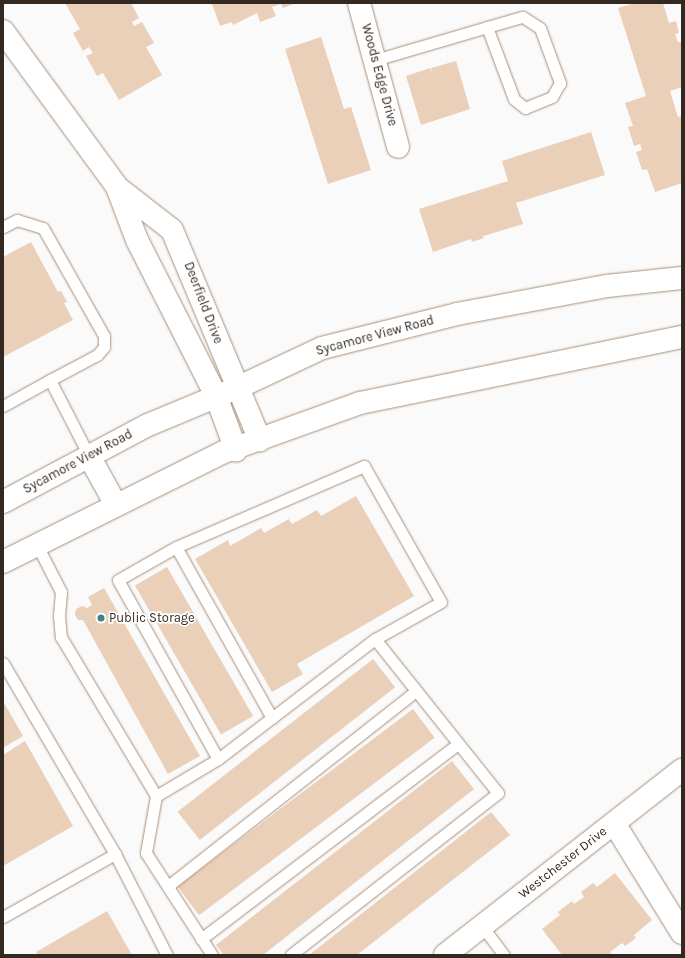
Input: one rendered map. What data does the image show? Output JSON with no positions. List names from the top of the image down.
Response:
{
  "streets": {
    "main road": [
      "Woods Edge Drive",
      "Deerfield Drive",
      "Sycamore View Road",
      "Westchester Drive"
    ]
  },
  "crossings": [
    ["Deerfield Drive", "Sycamore View Road"]
  ],
  "places": ["Public Storage"]
}
